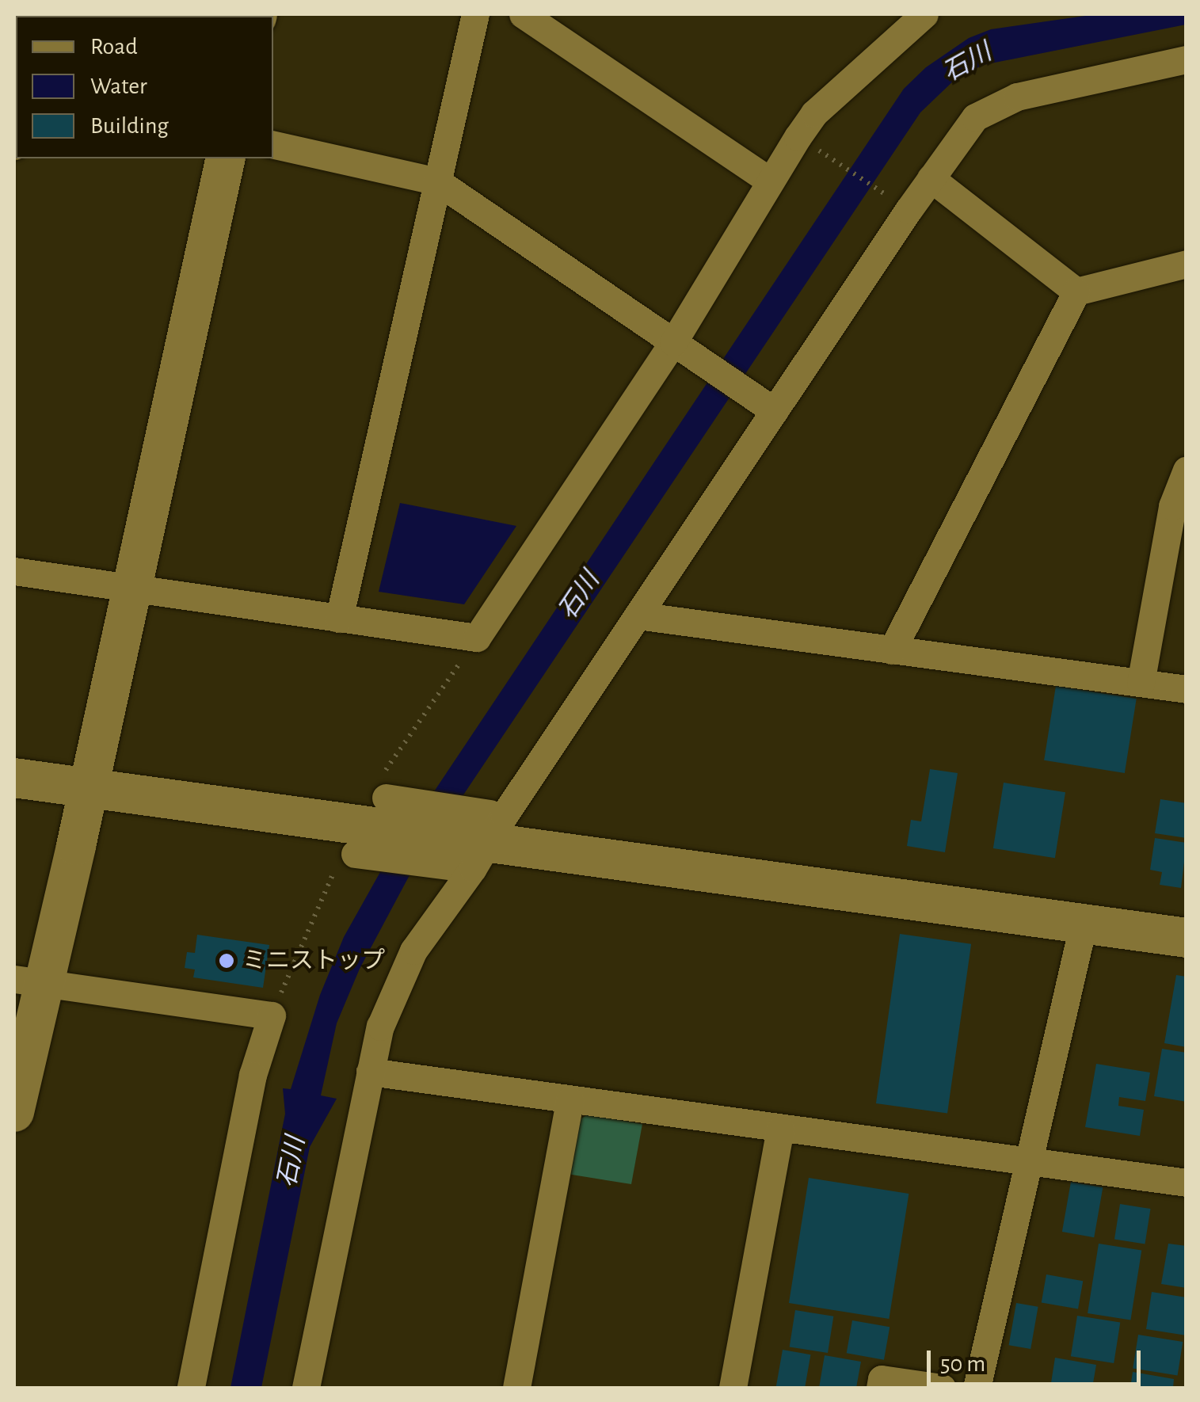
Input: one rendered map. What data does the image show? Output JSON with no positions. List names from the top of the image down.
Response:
{
  "water": ["石川"],
  "places": ["ミニストップ"],
  "legend": ["Road", "Water", "Building"],
  "scale_bar": "50 m"
}
